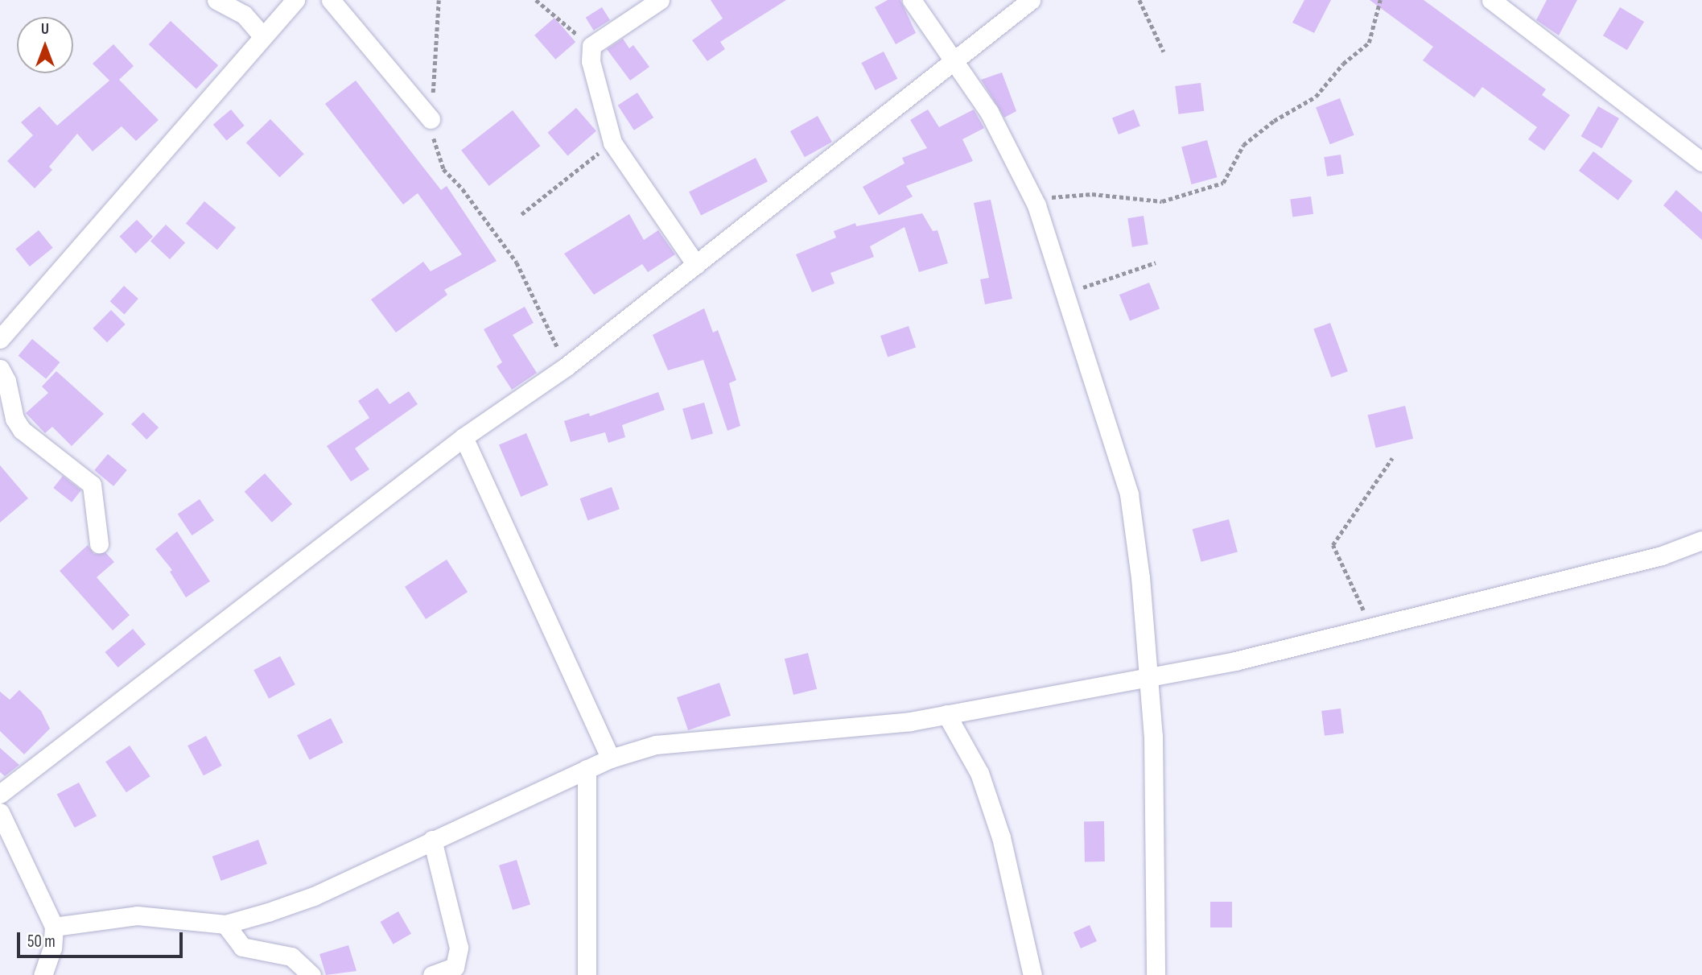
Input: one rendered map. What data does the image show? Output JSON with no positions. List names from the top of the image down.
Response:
{
  "scale_bar": "50 m",
  "north": "top"
}
